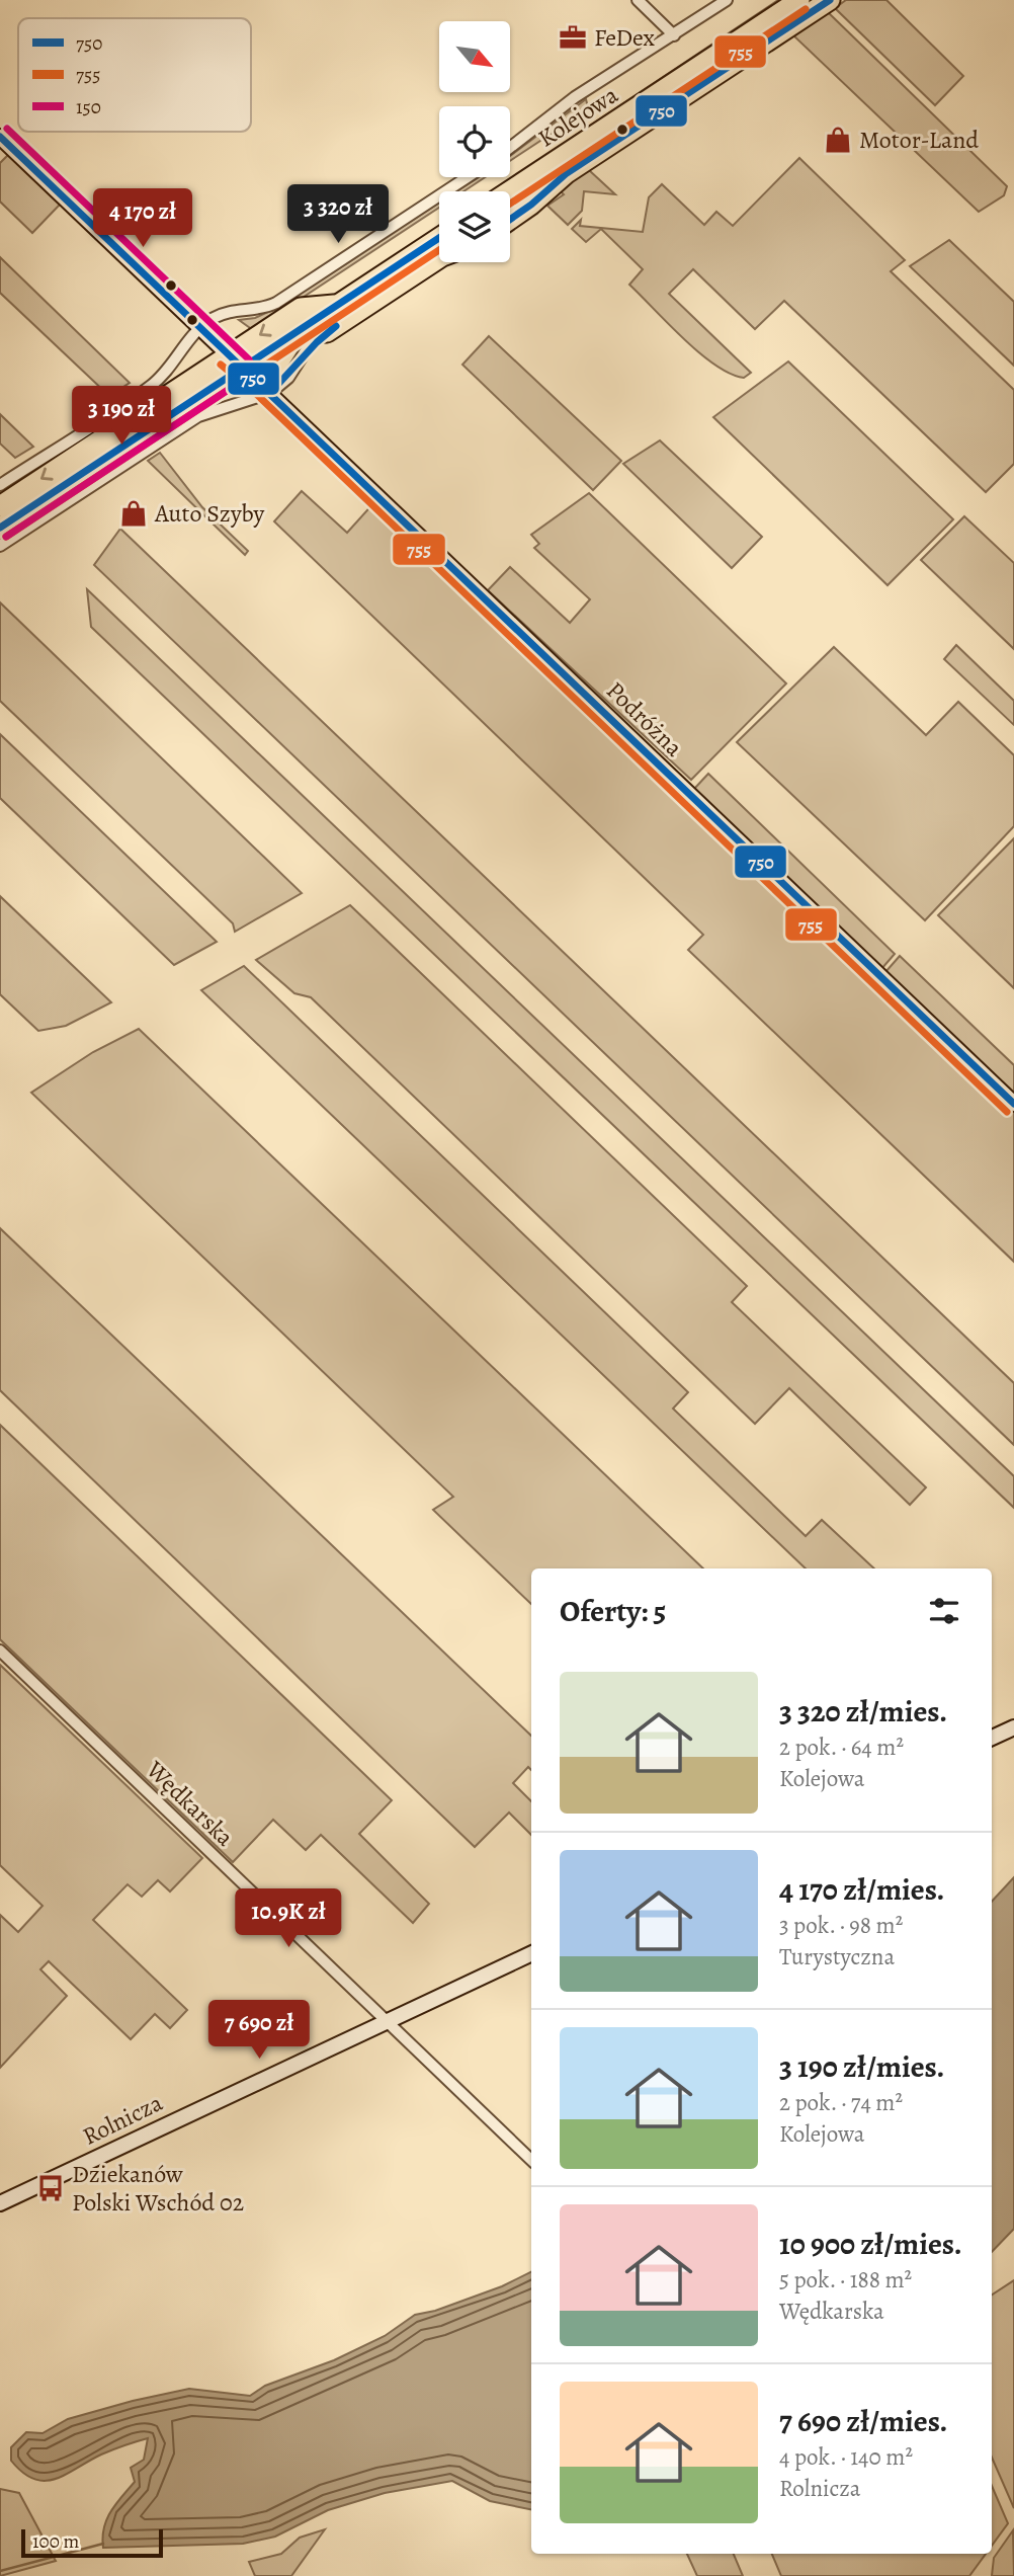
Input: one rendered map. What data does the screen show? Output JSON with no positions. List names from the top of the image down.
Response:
{
  "streets": {
    "highway": ["Kolejowa"],
    "street": ["Podróżna", "Wędkarska", "Rolnicza"]
  },
  "crossings": [
    ["Wędkarska", "Rolnicza"]
  ],
  "places": {
    "office": ["FeDex"],
    "shop": ["Motor-Land", "Auto Szyby"],
    "bus stop": ["Dziekanów Polski Wschód 02"]
  },
  "lines": ["transit line 750", "transit line 755", "transit line 150"],
  "legend": ["750", "755", "150"],
  "scale_bar": "100 m",
  "north": "bottom right",
  "page": {
    "price": [
      "3 320 zł",
      "4 170 zł",
      "3 190 zł",
      "10.9K zł",
      "7 690 zł"
    ],
    "heading": "Oferty: 5",
    "list": [
      {
        "name": "3 320 zł/mies.",
        "note": "2 pok. · 64 m² · Kolejowa"
      },
      {
        "name": "4 170 zł/mies.",
        "note": "3 pok. · 98 m² · Turystyczna"
      },
      {
        "name": "3 190 zł/mies.",
        "note": "2 pok. · 74 m² · Kolejowa"
      },
      {
        "name": "10 900 zł/mies.",
        "note": "5 pok. · 188 m² · Wędkarska"
      },
      {
        "name": "7 690 zł/mies.",
        "note": "4 pok. · 140 m² · Rolnicza"
      }
    ],
    "scale": "100 m"
  }
}
